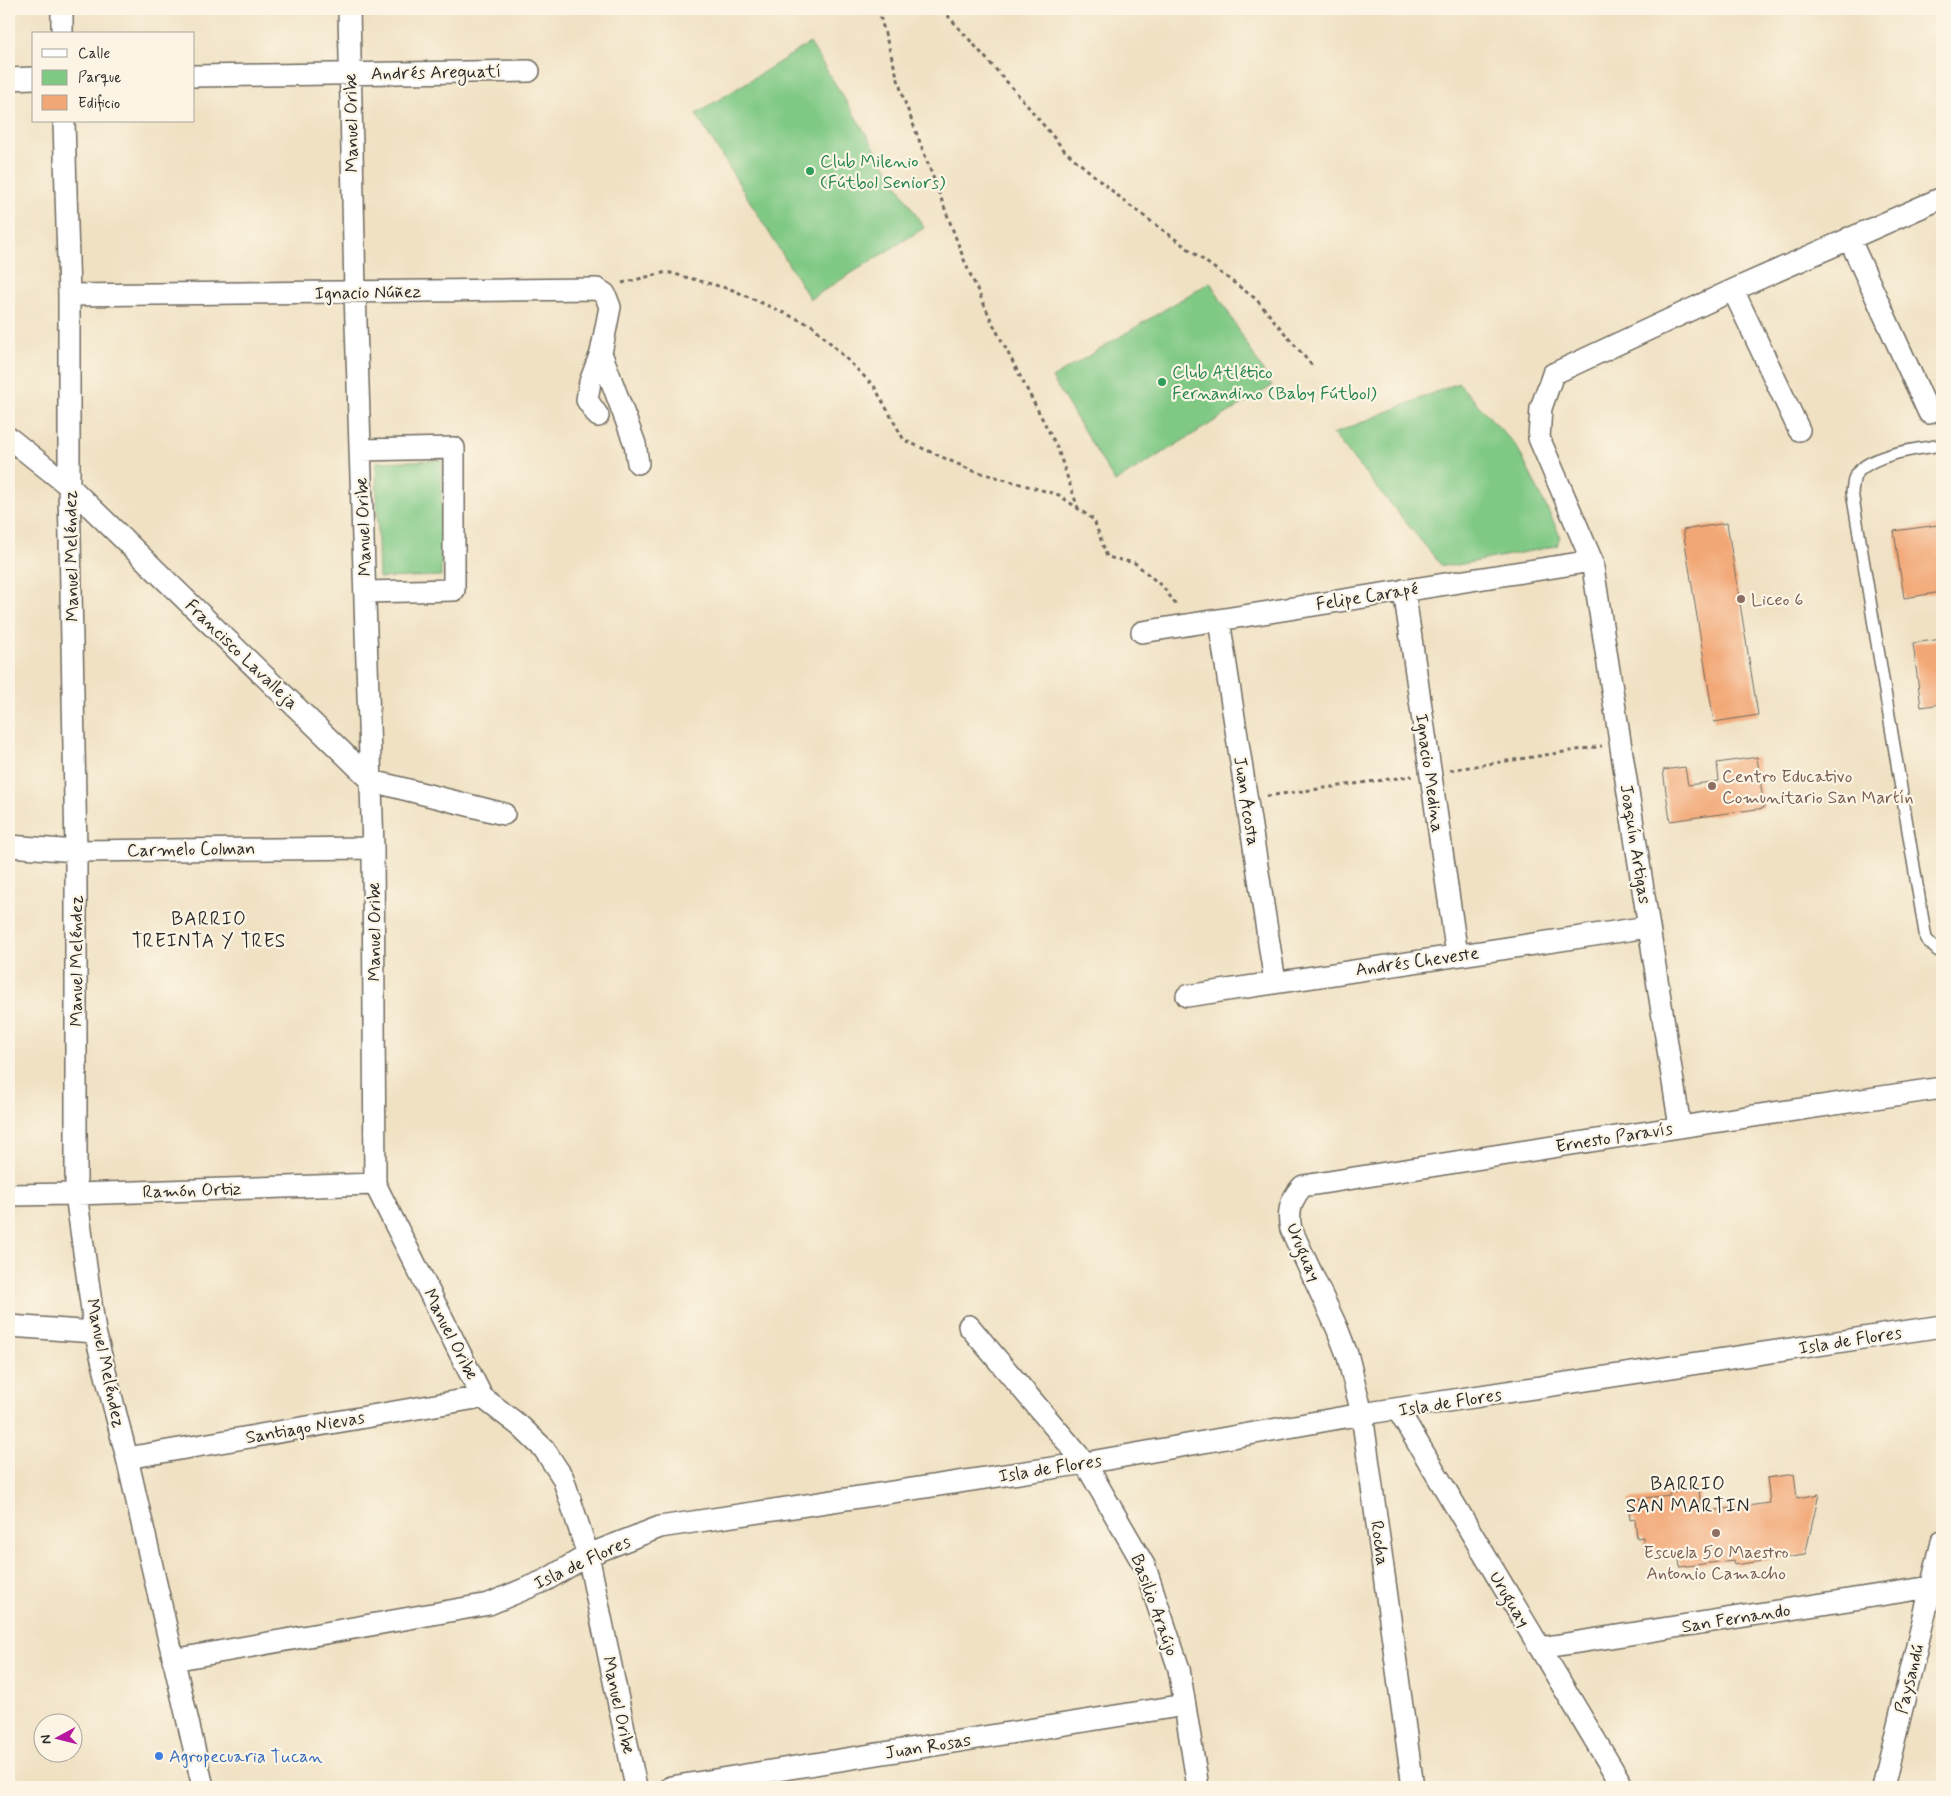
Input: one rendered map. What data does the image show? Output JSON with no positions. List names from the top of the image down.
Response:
{
  "streets": {
    "street": [
      "Andrés Areguatí",
      "Manuel Oribe",
      "Ignacio Núñez",
      "Manuel Meléndez",
      "Felipe Carapé",
      "Francisco Lavalleja",
      "Ignacio Medina",
      "Juan Acosta",
      "Joaquín Artigas",
      "Carmelo Colman",
      "Andrés Cheveste",
      "Ernesto Paravís",
      "Ramón Ortiz",
      "Uruguay",
      "Isla de Flores",
      "Santiago Nievas",
      "Rocha",
      "Basilio Araújo",
      "San Fernando",
      "Paysandú",
      "Juan Rosas"
    ]
  },
  "crossings": [
    ["Andrés Areguatí", "Manuel Oribe"],
    ["Manuel Oribe", "Ignacio Núñez"],
    ["Manuel Oribe", "Francisco Lavalleja"],
    ["Manuel Oribe", "Carmelo Colman"],
    ["Manuel Oribe", "Ramón Ortiz"],
    ["Manuel Oribe", "Isla de Flores"],
    ["Manuel Oribe", "Santiago Nievas"],
    ["Ignacio Núñez", "Manuel Meléndez"],
    ["Manuel Meléndez", "Francisco Lavalleja"],
    ["Manuel Meléndez", "Carmelo Colman"],
    ["Manuel Meléndez", "Ramón Ortiz"],
    ["Manuel Meléndez", "Isla de Flores"],
    ["Manuel Meléndez", "Santiago Nievas"],
    ["Felipe Carapé", "Ignacio Medina"],
    ["Felipe Carapé", "Juan Acosta"],
    ["Felipe Carapé", "Joaquín Artigas"],
    ["Ignacio Medina", "Andrés Cheveste"],
    ["Juan Acosta", "Andrés Cheveste"],
    ["Joaquín Artigas", "Andrés Cheveste"],
    ["Joaquín Artigas", "Ernesto Paravís"],
    ["Ernesto Paravís", "Uruguay"],
    ["Uruguay", "Isla de Flores"],
    ["Uruguay", "Rocha"],
    ["Uruguay", "San Fernando"],
    ["Isla de Flores", "Rocha"],
    ["Isla de Flores", "Basilio Araújo"],
    ["Basilio Araújo", "Juan Rosas"],
    ["San Fernando", "Paysandú"]
  ],
  "districts": ["BARRIO TREINTA Y TRES", "BARRIO SAN MARTIN"],
  "places": [
    "Club Milenio (Fútbol Seniors)",
    "Club Atlético Fernandino (Baby Fútbol)",
    "Liceo 6",
    "Centro Educativo Comunitario San Martín",
    "Escuela 50 Maestro Antonio Camacho",
    "Agropecuaria Tucan"
  ],
  "legend": ["Calle", "Parque", "Edificio"],
  "north": "left"
}
